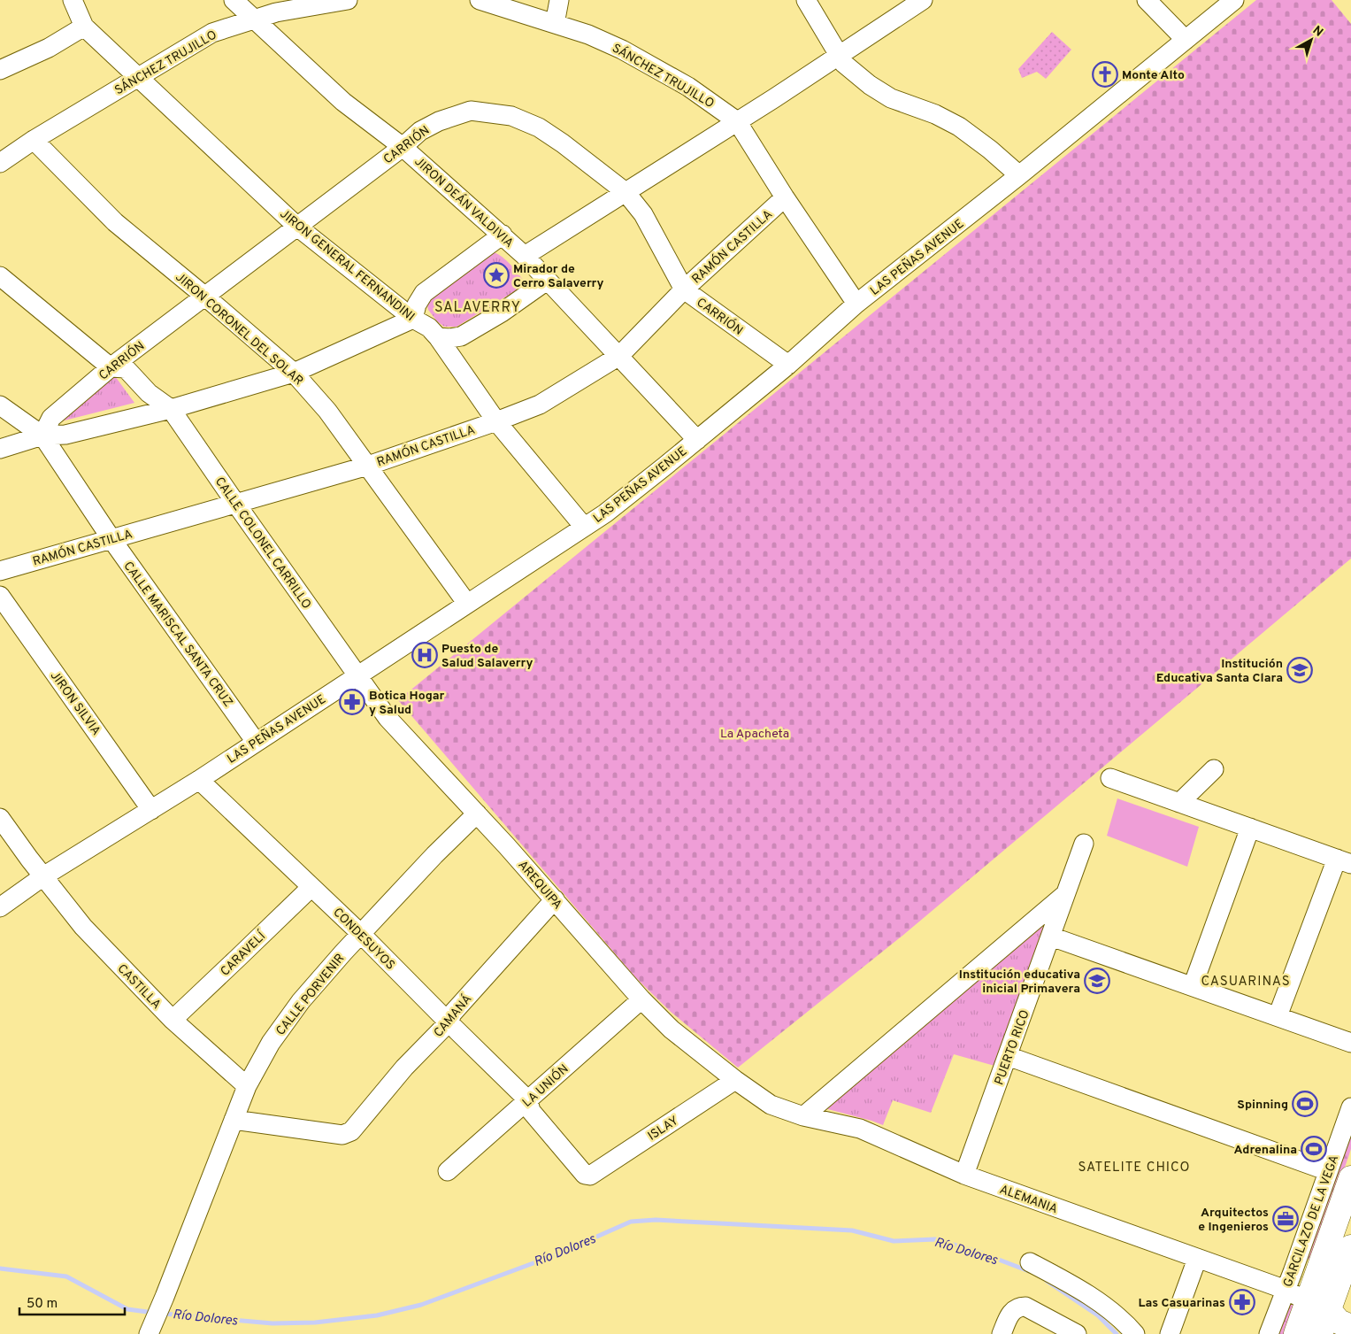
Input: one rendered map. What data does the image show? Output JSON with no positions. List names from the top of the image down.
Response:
{
  "streets": {
    "street": [
      "SÁNCHEZ TRUJILLO",
      "CARRIÓN",
      "JIRON DEÁN VALDIVIA",
      "RAMÓN CASTILLA",
      "LAS PEÑAS AVENUE",
      "JIRON GENERAL FERNANDINI",
      "JIRON CORONEL DEL SOLAR",
      "CALLE COLONEL CARRILLO",
      "CALLE MARISCAL SANTA CRUZ",
      "JIRON SILVIA",
      "AREQUIPA",
      "CONDESUYOS",
      "CARAVELÍ",
      "CASTILLA",
      "CALLE PORVENIR",
      "CAMANÁ",
      "PUERTO RICO",
      "LA UNIÓN",
      "ISLAY",
      "ALEMANIA",
      "GARCILAZO DE LA VEGA"
    ]
  },
  "crossings": [
    ["SÁNCHEZ TRUJILLO", "JIRON DEÁN VALDIVIA"],
    ["SÁNCHEZ TRUJILLO", "RAMÓN CASTILLA"],
    ["SÁNCHEZ TRUJILLO", "LAS PEÑAS AVENUE"],
    ["SÁNCHEZ TRUJILLO", "JIRON GENERAL FERNANDINI"],
    ["SÁNCHEZ TRUJILLO", "JIRON CORONEL DEL SOLAR"],
    ["CARRIÓN", "JIRON DEÁN VALDIVIA"],
    ["CARRIÓN", "RAMÓN CASTILLA"],
    ["CARRIÓN", "LAS PEÑAS AVENUE"],
    ["CARRIÓN", "JIRON GENERAL FERNANDINI"],
    ["CARRIÓN", "JIRON CORONEL DEL SOLAR"],
    ["CARRIÓN", "CALLE COLONEL CARRILLO"],
    ["CARRIÓN", "CALLE MARISCAL SANTA CRUZ"],
    ["JIRON DEÁN VALDIVIA", "RAMÓN CASTILLA"],
    ["JIRON DEÁN VALDIVIA", "LAS PEÑAS AVENUE"],
    ["RAMÓN CASTILLA", "JIRON GENERAL FERNANDINI"],
    ["RAMÓN CASTILLA", "JIRON CORONEL DEL SOLAR"],
    ["RAMÓN CASTILLA", "CALLE COLONEL CARRILLO"],
    ["RAMÓN CASTILLA", "CALLE MARISCAL SANTA CRUZ"],
    ["LAS PEÑAS AVENUE", "JIRON GENERAL FERNANDINI"],
    ["LAS PEÑAS AVENUE", "JIRON CORONEL DEL SOLAR"],
    ["LAS PEÑAS AVENUE", "CALLE COLONEL CARRILLO"],
    ["LAS PEÑAS AVENUE", "CALLE MARISCAL SANTA CRUZ"],
    ["LAS PEÑAS AVENUE", "JIRON SILVIA"],
    ["LAS PEÑAS AVENUE", "AREQUIPA"],
    ["LAS PEÑAS AVENUE", "CONDESUYOS"],
    ["LAS PEÑAS AVENUE", "CASTILLA"],
    ["CALLE COLONEL CARRILLO", "AREQUIPA"],
    ["AREQUIPA", "CALLE PORVENIR"],
    ["AREQUIPA", "CAMANÁ"],
    ["AREQUIPA", "LA UNIÓN"],
    ["AREQUIPA", "ISLAY"],
    ["AREQUIPA", "ALEMANIA"],
    ["CONDESUYOS", "CARAVELÍ"],
    ["CONDESUYOS", "CALLE PORVENIR"],
    ["CONDESUYOS", "CAMANÁ"],
    ["CONDESUYOS", "LA UNIÓN"],
    ["CONDESUYOS", "ISLAY"],
    ["CARAVELÍ", "CASTILLA"],
    ["CASTILLA", "CALLE PORVENIR"],
    ["CALLE PORVENIR", "CAMANÁ"],
    ["PUERTO RICO", "ALEMANIA"],
    ["ISLAY", "ALEMANIA"],
    ["ALEMANIA", "GARCILAZO DE LA VEGA"]
  ],
  "districts": ["SALAVERRY", "CASUARINAS", "SATELITE CHICO"],
  "water": ["Río Dolores"],
  "parks": ["La Apacheta"],
  "places": {
    "church": ["Monte Alto"],
    "place": ["Mirador de Cerro Salaverry"],
    "hospital": ["Puesto de Salud Salaverry"],
    "school or university": ["Institución Educativa Santa Clara", "Institución educativa inicial Primavera"],
    "pharmacy": ["Botica Hogar y Salud", "Las Casuarinas"],
    "sports": ["Spinning", "Adrenalina"],
    "office": ["Arquitectos e Ingenieros"]
  },
  "scale_bar": "50 m",
  "north": "top right"
}
